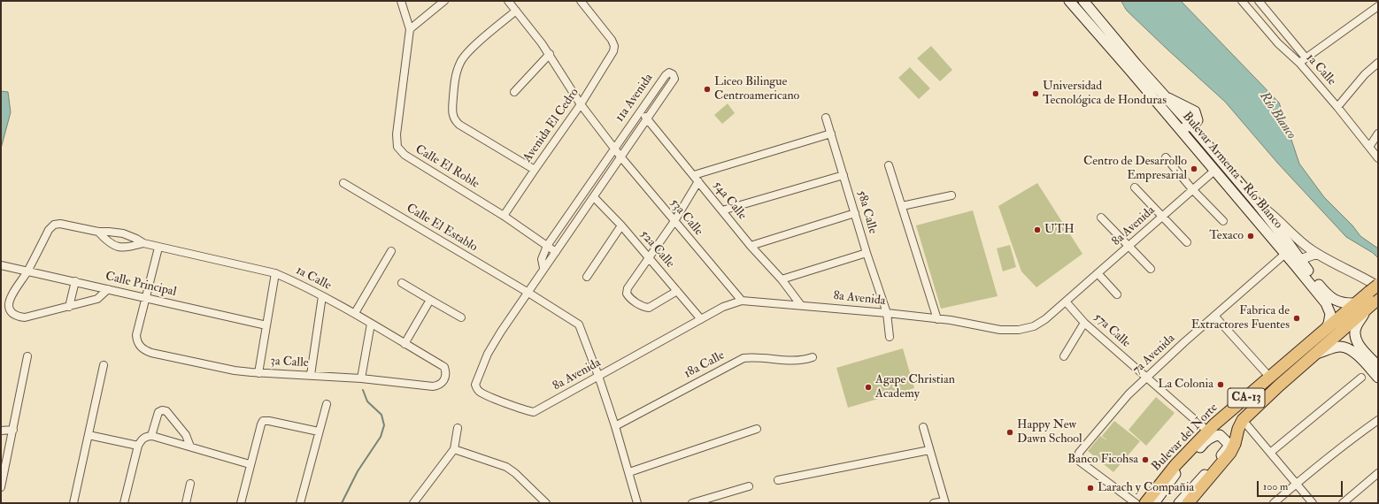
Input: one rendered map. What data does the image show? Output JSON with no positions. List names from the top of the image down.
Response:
{
  "streets": {
    "highway": ["CA-13", "Bulevar del Norte"],
    "main road": ["Bulevar Armenta - Río Blanco"],
    "street": [
      "1a Calle",
      "11a Avenida",
      "Avenida El Cedro",
      "Calle El Roble",
      "54a Calle",
      "58a Calle",
      "53a Calle",
      "8a Avenida",
      "Calle El Establo",
      "52a Calle",
      "Calle Principal",
      "57a Calle",
      "7a Avenida",
      "3a Calle",
      "18a Calle"
    ]
  },
  "crossings": [
    ["1a Calle", "Calle Principal"],
    ["1a Calle", "3a Calle"],
    ["11a Avenida", "Calle El Roble"],
    ["11a Avenida", "54a Calle"],
    ["11a Avenida", "53a Calle"],
    ["11a Avenida", "8a Avenida"],
    ["11a Avenida", "Calle El Establo"],
    ["11a Avenida", "52a Calle"],
    ["Avenida El Cedro", "Calle El Roble"],
    ["Avenida El Cedro", "53a Calle"],
    ["Bulevar Armenta - Río Blanco", "8a Avenida"],
    ["Bulevar Armenta - Río Blanco", "7a Avenida"],
    ["54a Calle", "8a Avenida"],
    ["58a Calle", "8a Avenida"],
    ["53a Calle", "8a Avenida"],
    ["8a Avenida", "Calle El Establo"],
    ["8a Avenida", "52a Calle"],
    ["8a Avenida", "57a Calle"],
    ["Calle El Establo", "18a Calle"],
    ["Calle Principal", "3a Calle"],
    ["57a Calle", "7a Avenida"],
    ["57a Calle", "Bulevar del Norte"],
    ["CA-13", "Bulevar del Norte"]
  ],
  "water": ["Río Blanco"],
  "places": [
    "Liceo Bilingue Centroamericano",
    "Universidad Tecnológica de Honduras",
    "Centro de Desarrollo Empresarial",
    "UTH",
    "Texaco",
    "Fabrica de Extractores Fuentes",
    "La Colonia",
    "Agape Christian Academy",
    "Happy New Dawn School",
    "Banco Ficohsa",
    "Larach y Compañia"
  ],
  "scale_bar": "100 m"
}
